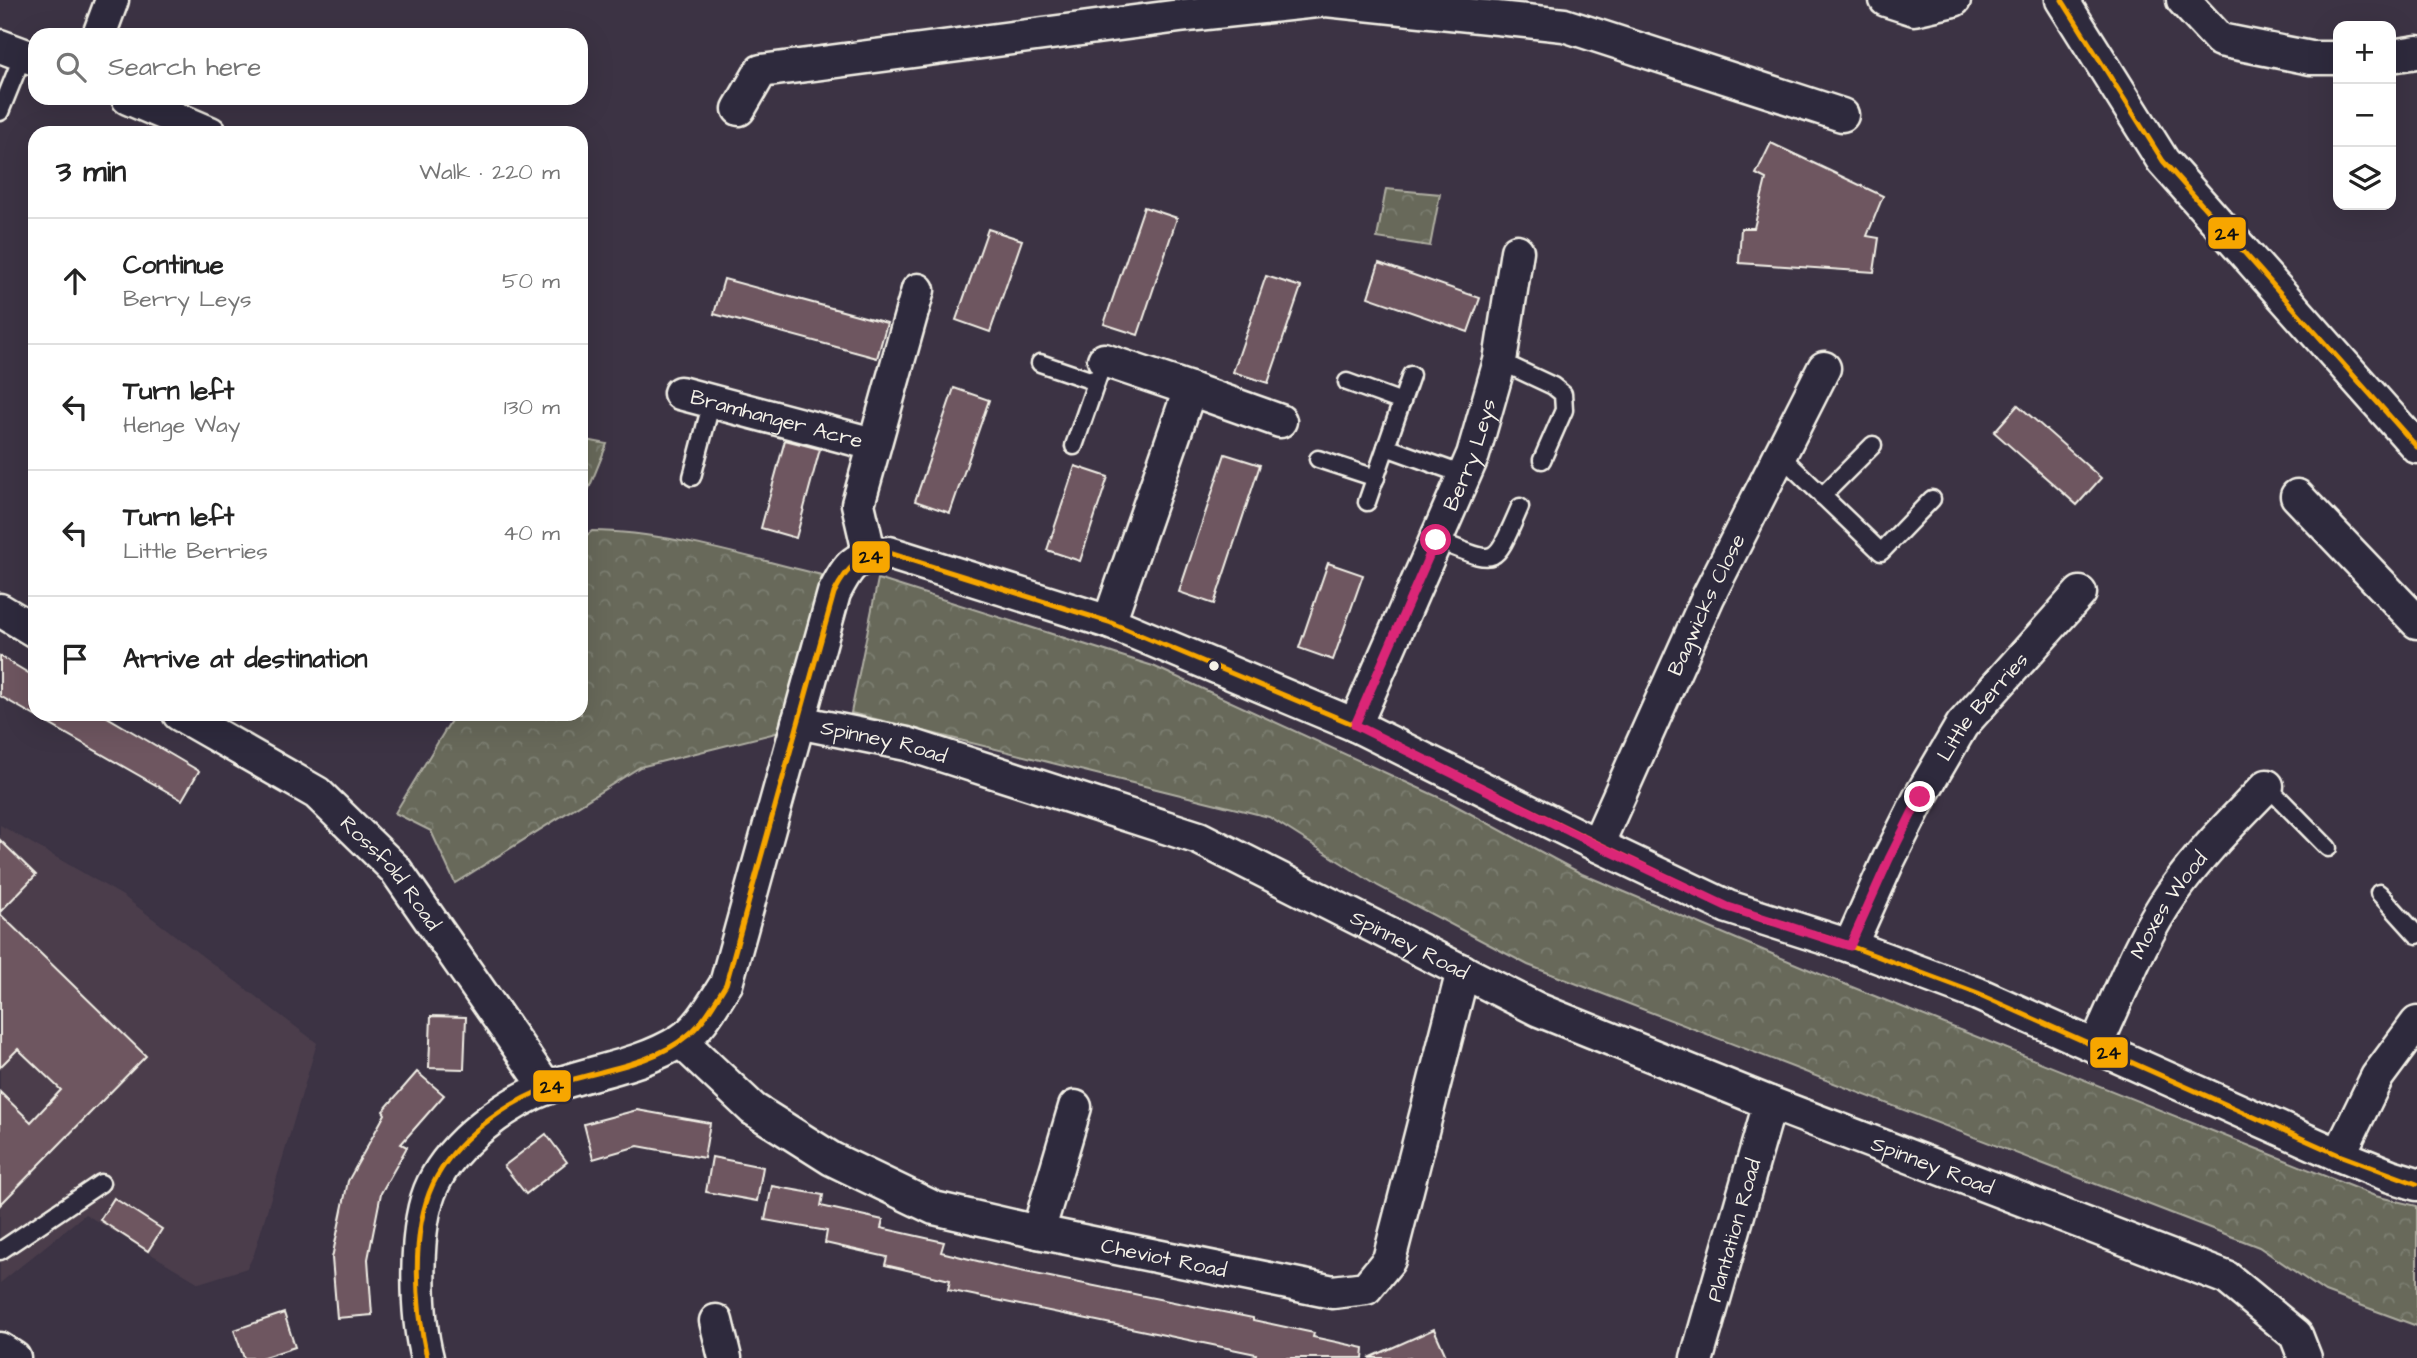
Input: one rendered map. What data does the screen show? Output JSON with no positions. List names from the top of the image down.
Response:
{
  "streets": {
    "street": [
      "Bramhanger Acre",
      "Berry Leys",
      "Bagwicks Close",
      "Little Berries",
      "Spinney Road",
      "Rossfold Road",
      "Moxes Wood",
      "Plantation Road",
      "Cheviot Road"
    ]
  },
  "crossings": [
    ["Spinney Road", "Plantation Road"],
    ["Spinney Road", "Cheviot Road"]
  ],
  "lines": ["transit line 24"],
  "page": {
    "map_buttons": ["+", "−"],
    "search": "Search here",
    "heading": ["3 min", "Walk · 220 m"],
    "list": [
      ["Continue", "Berry Leys", "50 m"],
      ["Turn left", "Henge Way", "130 m"],
      ["Turn left", "Little Berries", "40 m"],
      "Arrive at destination"
    ]
  }
}
